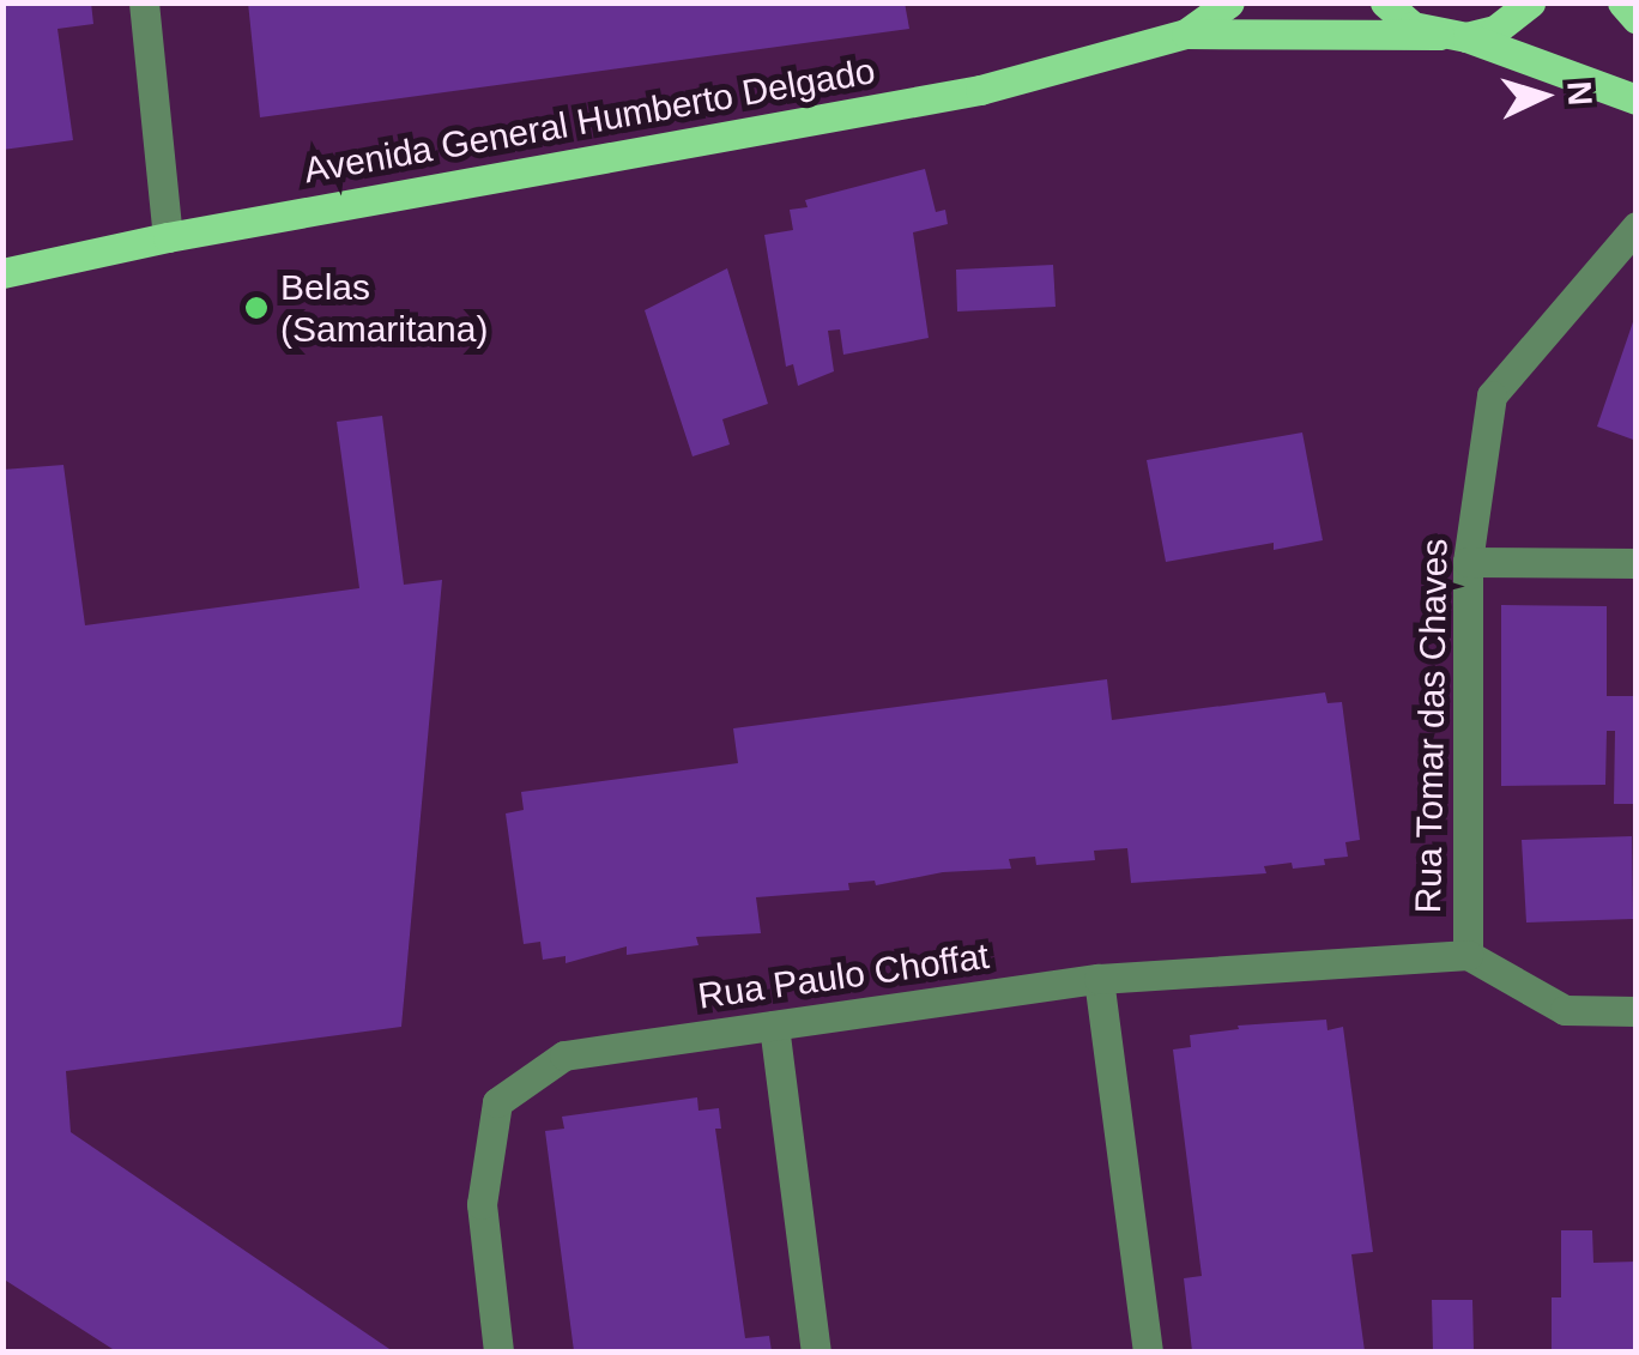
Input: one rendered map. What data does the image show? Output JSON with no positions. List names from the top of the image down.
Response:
{
  "streets": {
    "main road": ["Avenida General Humberto Delgado"],
    "street": ["Rua Tomar das Chaves", "Rua Paulo Choffat"]
  },
  "crossings": [
    ["Rua Tomar das Chaves", "Rua Paulo Choffat"]
  ],
  "places": ["Belas (Samaritana)"],
  "north": "right"
}
